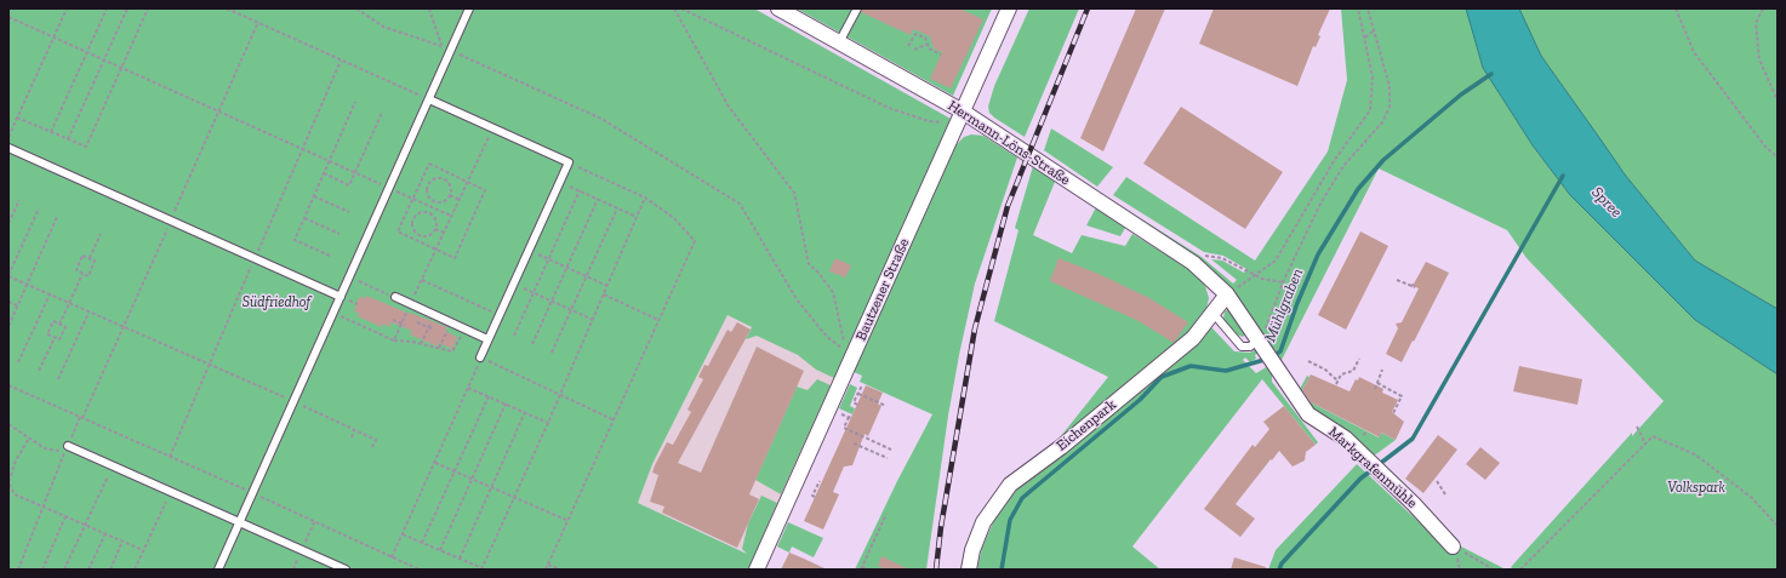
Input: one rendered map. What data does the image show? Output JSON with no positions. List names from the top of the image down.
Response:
{
  "streets": {
    "street": [
      "Hermann-Löns-Straße",
      "Bautzener Straße",
      "Eichenpark",
      "Markgrafenmühle"
    ]
  },
  "crossings": [
    ["Hermann-Löns-Straße", "Bautzener Straße"],
    ["Hermann-Löns-Straße", "Eichenpark"],
    ["Hermann-Löns-Straße", "Markgrafenmühle"],
    ["Eichenpark", "Markgrafenmühle"]
  ],
  "water": ["Spree", "Mühlgraben"],
  "parks": ["Südfriedhof", "Volkspark"]
}
